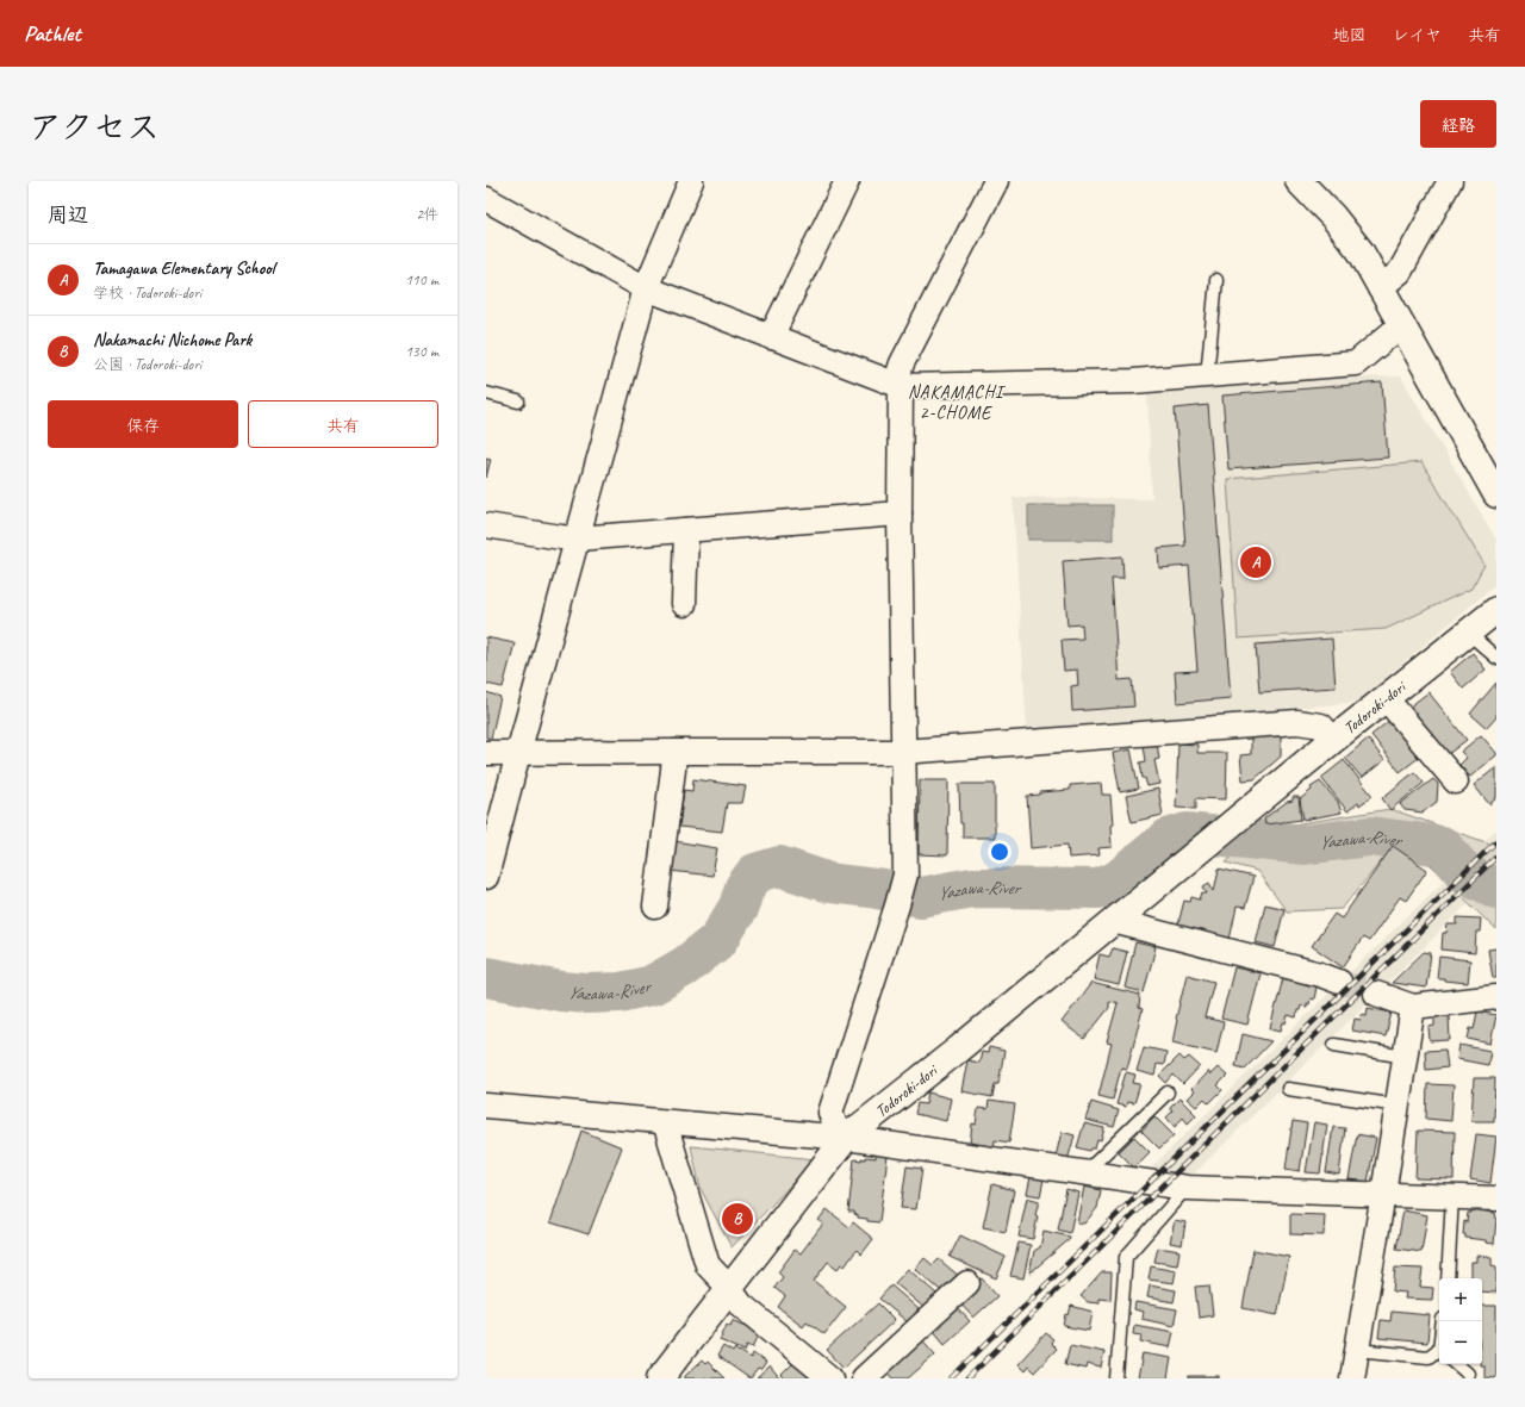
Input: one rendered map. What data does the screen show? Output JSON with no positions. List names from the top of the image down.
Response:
{
  "streets": {
    "street": ["Todoroki-dori"]
  },
  "districts": ["NAKAMACHI 2-CHOME"],
  "water": ["Yazawa-River"],
  "page": {
    "header": "Pathlet",
    "nav": ["地図", "レイヤ", "共有"],
    "title": "アクセス",
    "buttons": [
      "経路",
      ["保存", "共有"]
    ],
    "heading": ["周辺", "2件"],
    "list": [
      {
        "mark": "A",
        "name": "Tamagawa Elementary School",
        "note": "学校 · Todoroki-dori",
        "value": "110 m"
      },
      {
        "mark": "B",
        "name": "Nakamachi Nichome Park",
        "note": "公園 · Todoroki-dori",
        "value": "130 m"
      }
    ],
    "pins": ["A", "B"],
    "map_buttons": ["+", "−"]
  }
}
